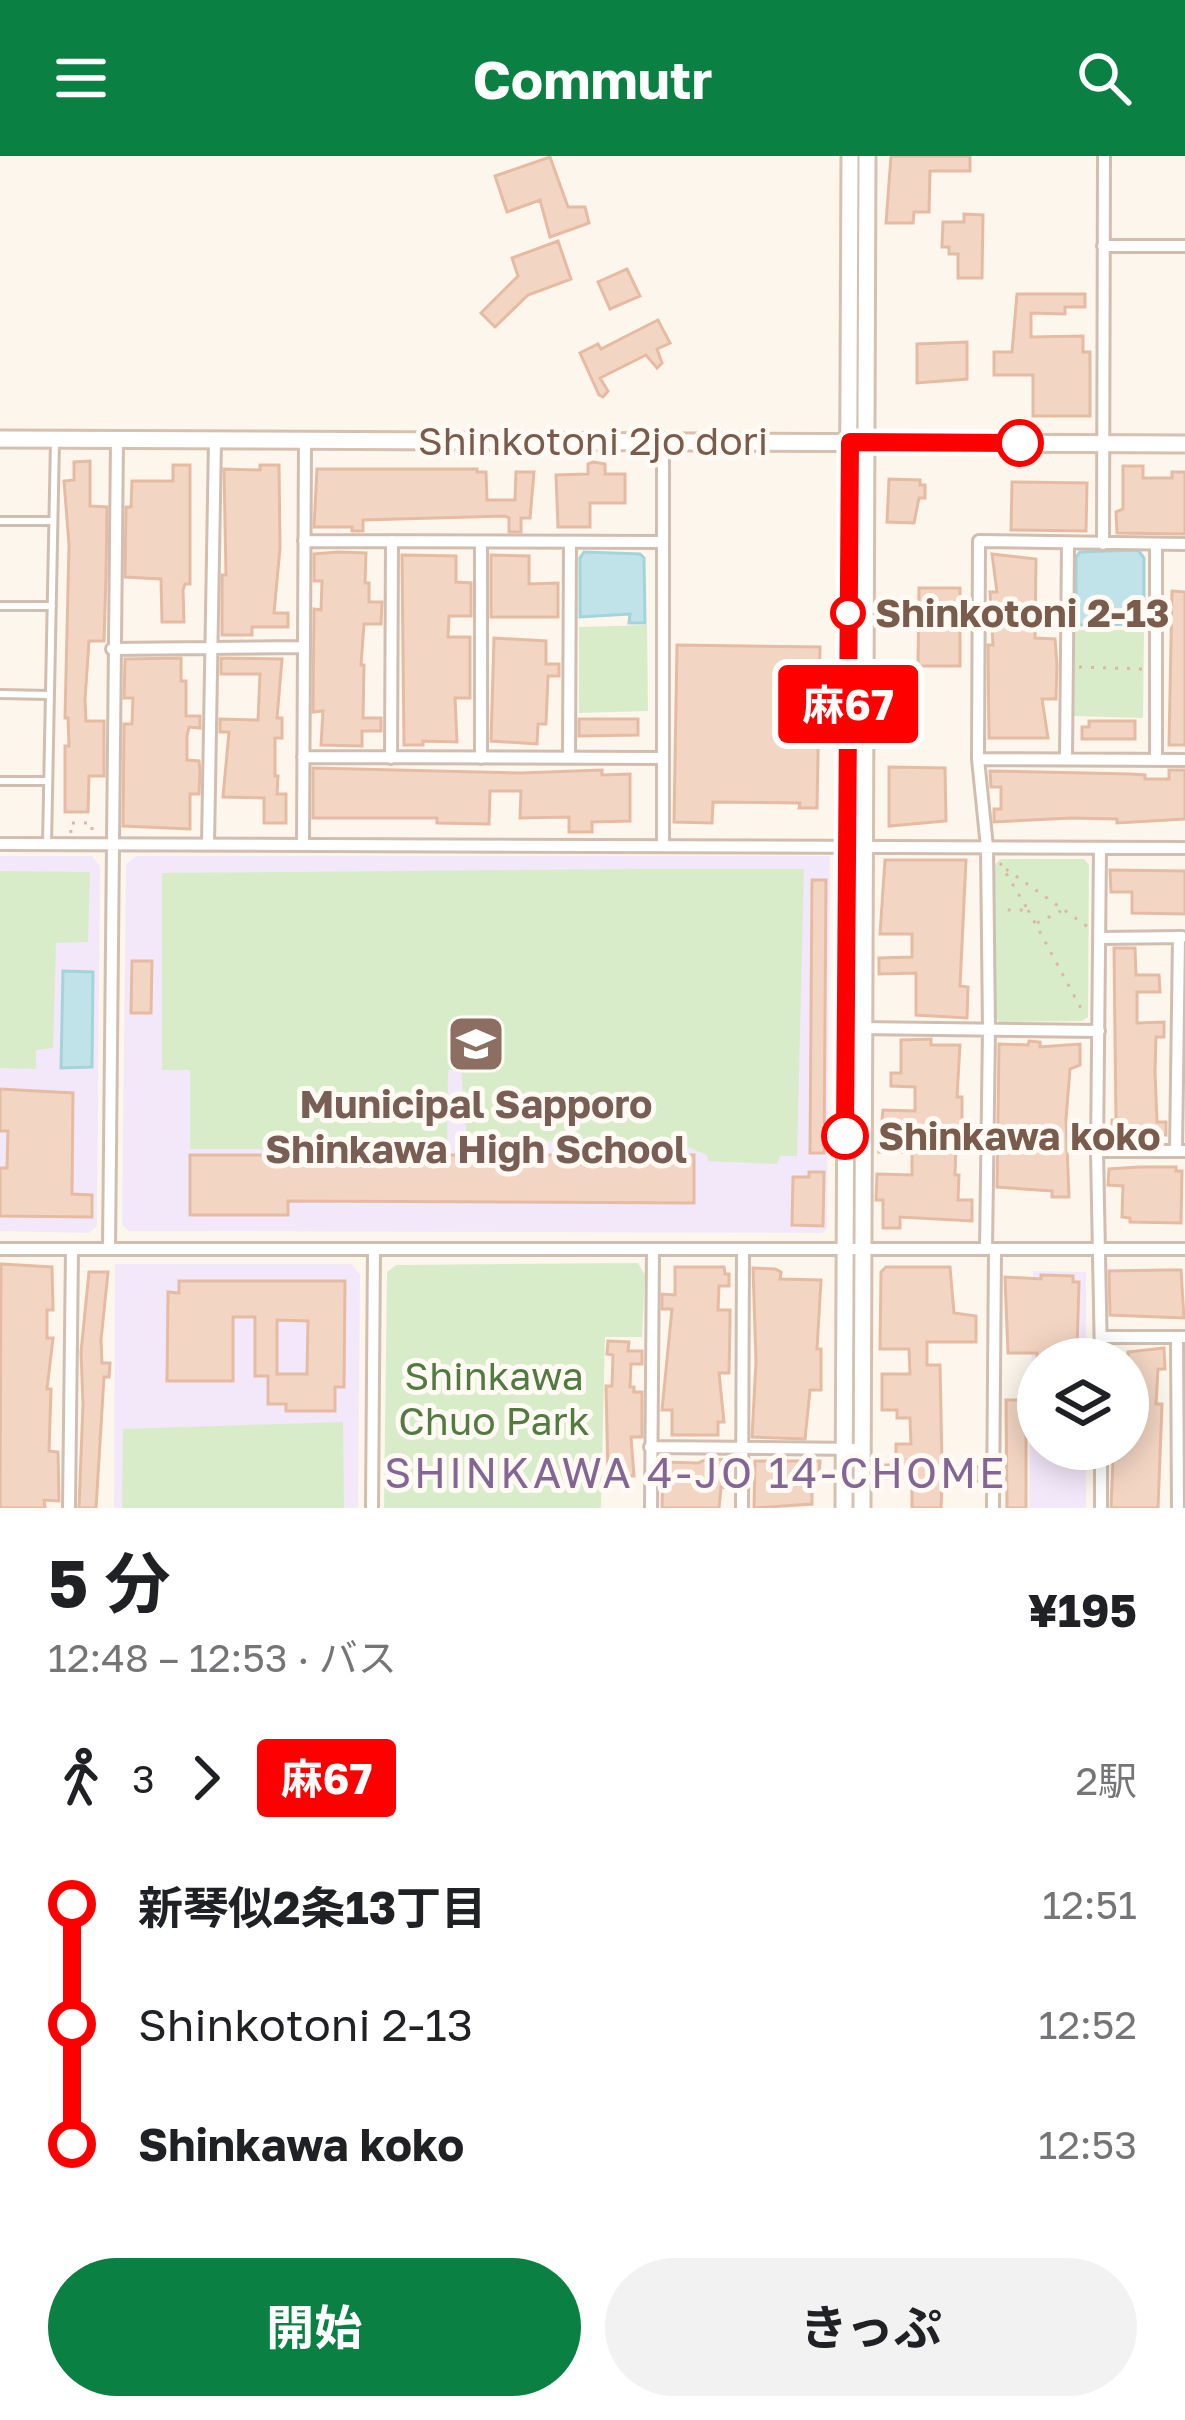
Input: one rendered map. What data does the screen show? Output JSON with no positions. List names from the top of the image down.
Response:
{
  "streets": {
    "street": ["Shinkotoni 2jo dori"]
  },
  "districts": ["SHINKAWA 4-JO 14-CHOME"],
  "parks": ["Shinkawa Chuo Park"],
  "places": {
    "other": ["Shinkotoni 2-13", "Shinkawa koko"],
    "school or university": ["Municipal Sapporo Shinkawa High School"]
  },
  "lines": ["bus line 麻67"],
  "page": {
    "header": "Commutr",
    "on_map": "麻67",
    "heading": ["5 分", "12:48 – 12:53 · バス", "¥195"],
    "legs": ["3", "麻67", "2駅"],
    "list": [
      {
        "name": "新琴似2条13丁目",
        "value": "12:51"
      },
      {
        "name": "Shinkotoni 2-13",
        "value": "12:52"
      },
      {
        "name": "Shinkawa koko",
        "value": "12:53"
      }
    ],
    "buttons": ["開始", "きっぷ"]
  }
}
